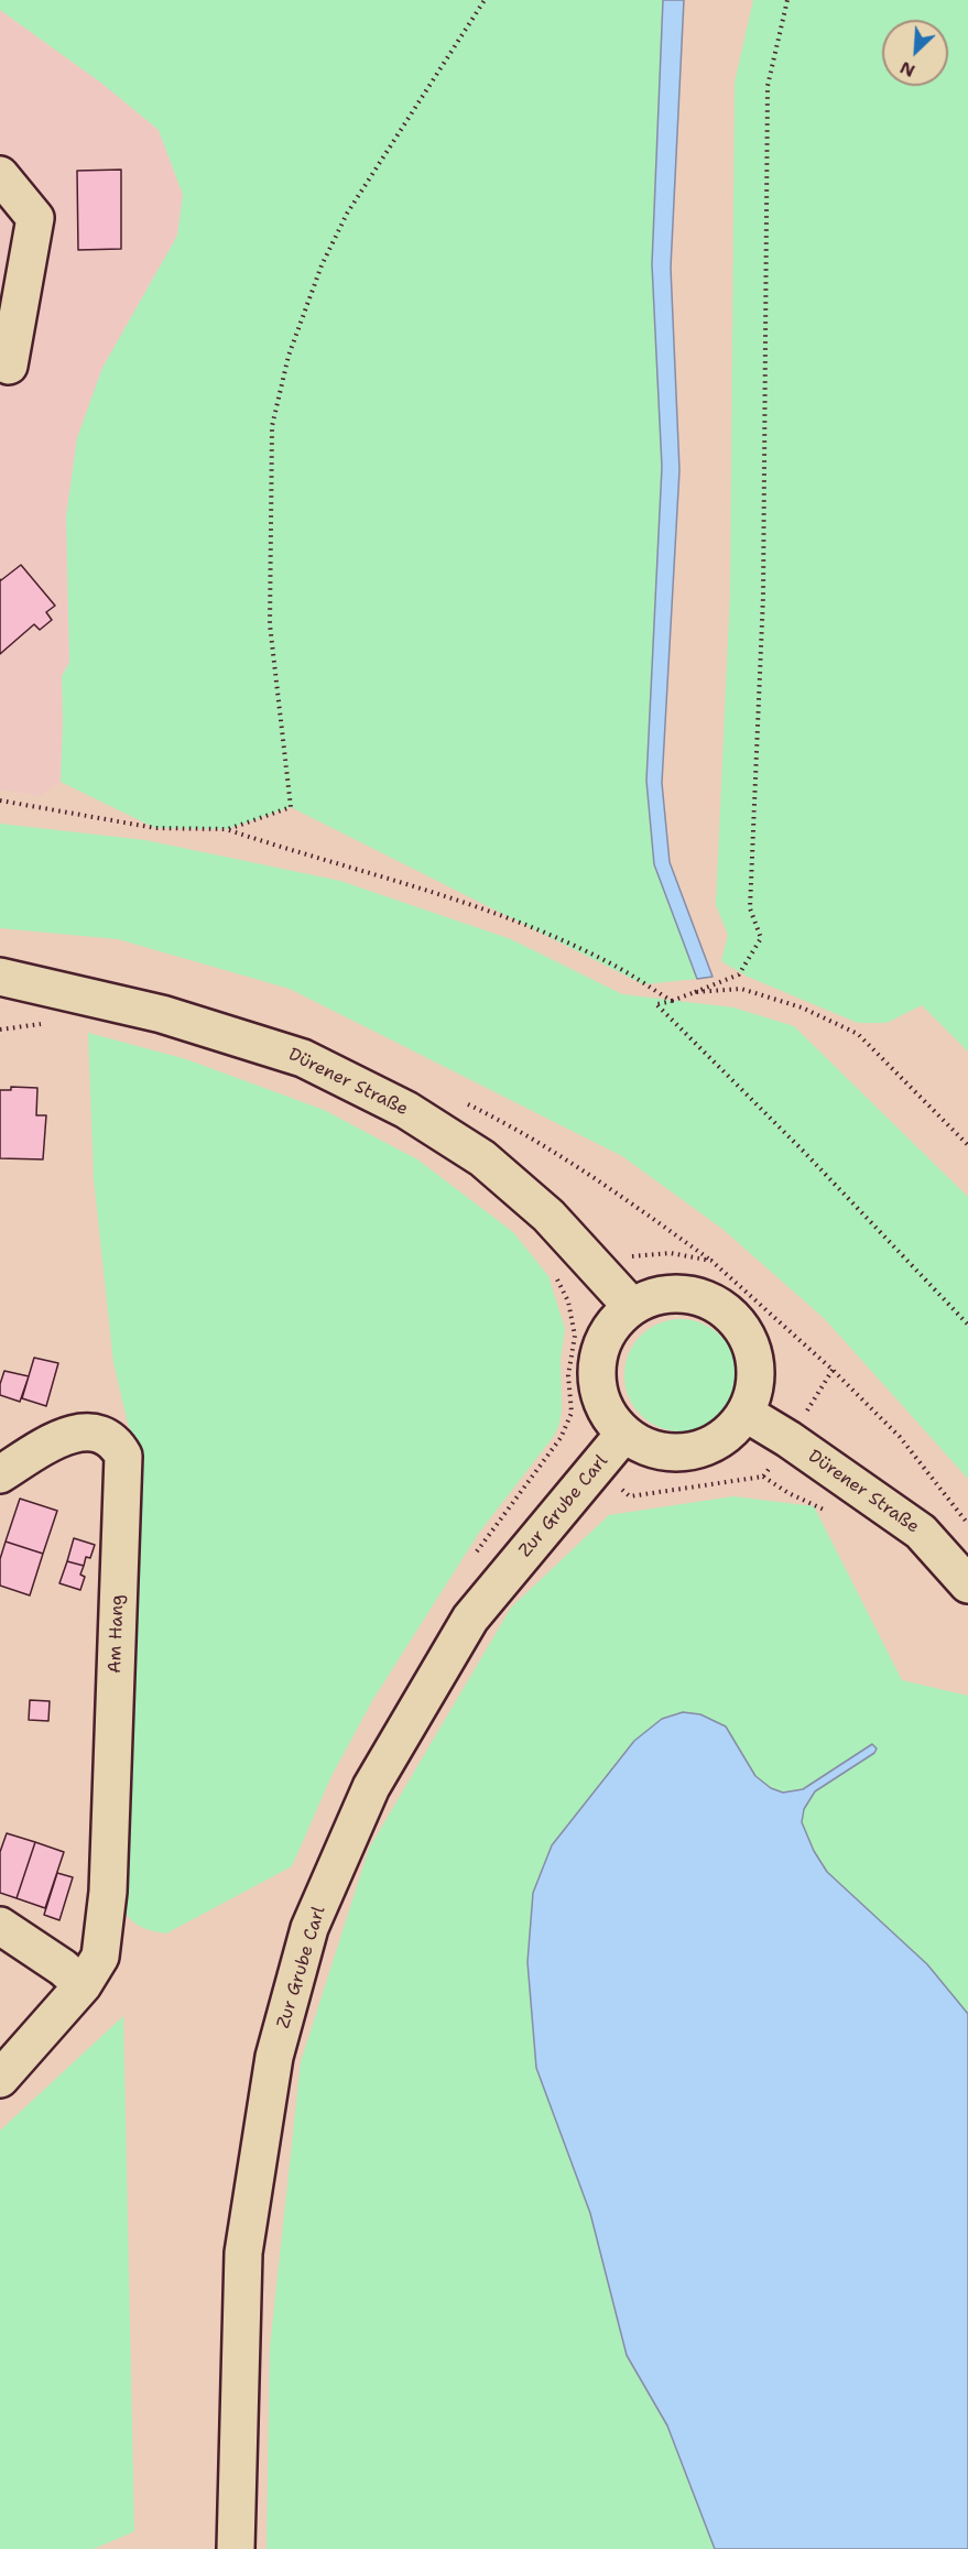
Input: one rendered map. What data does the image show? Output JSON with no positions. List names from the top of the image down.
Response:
{
  "streets": {
    "street": ["Dürener Straße", "Zur Grube Carl", "Am Hang"]
  },
  "crossings": [
    ["Dürener Straße", "Zur Grube Carl"]
  ],
  "north": "bottom left"
}
